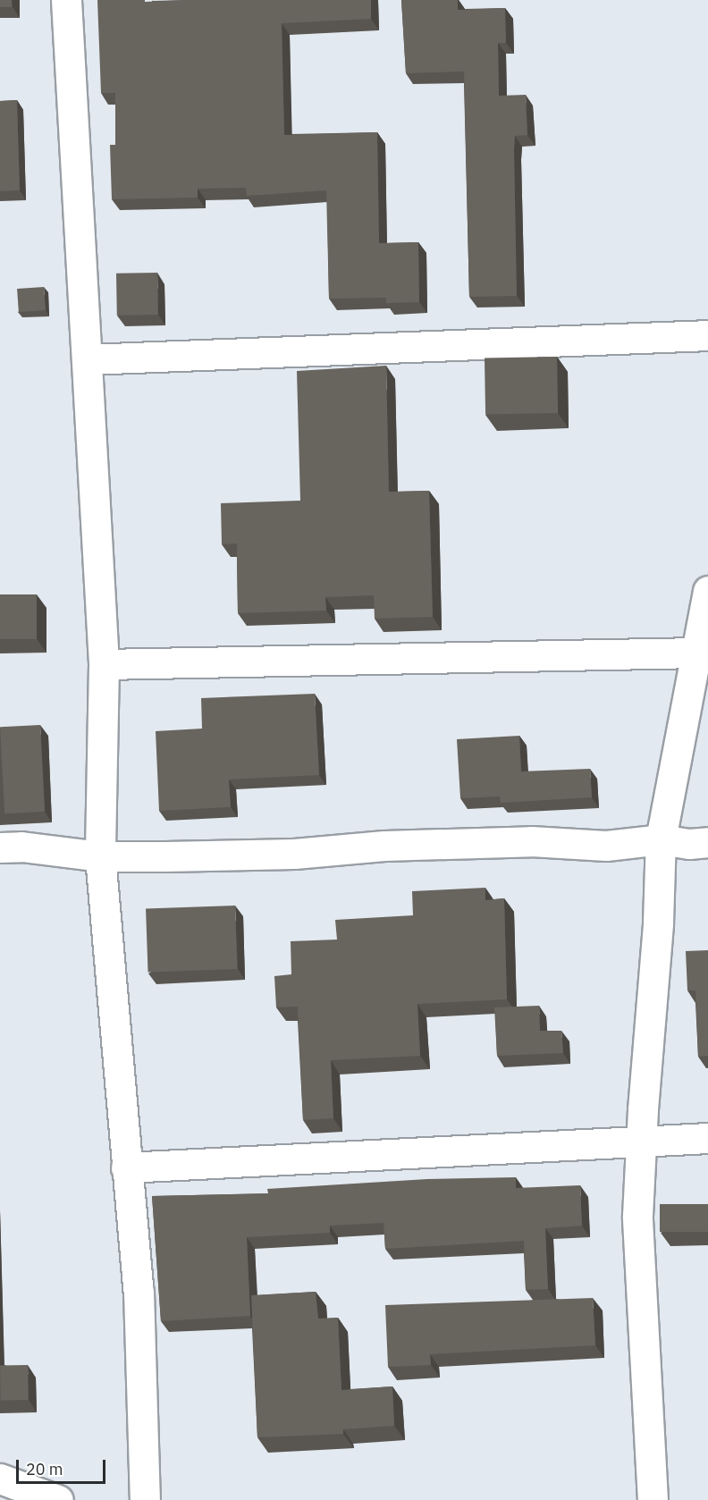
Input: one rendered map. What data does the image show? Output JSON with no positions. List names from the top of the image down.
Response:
{
  "scale_bar": "20 m"
}
